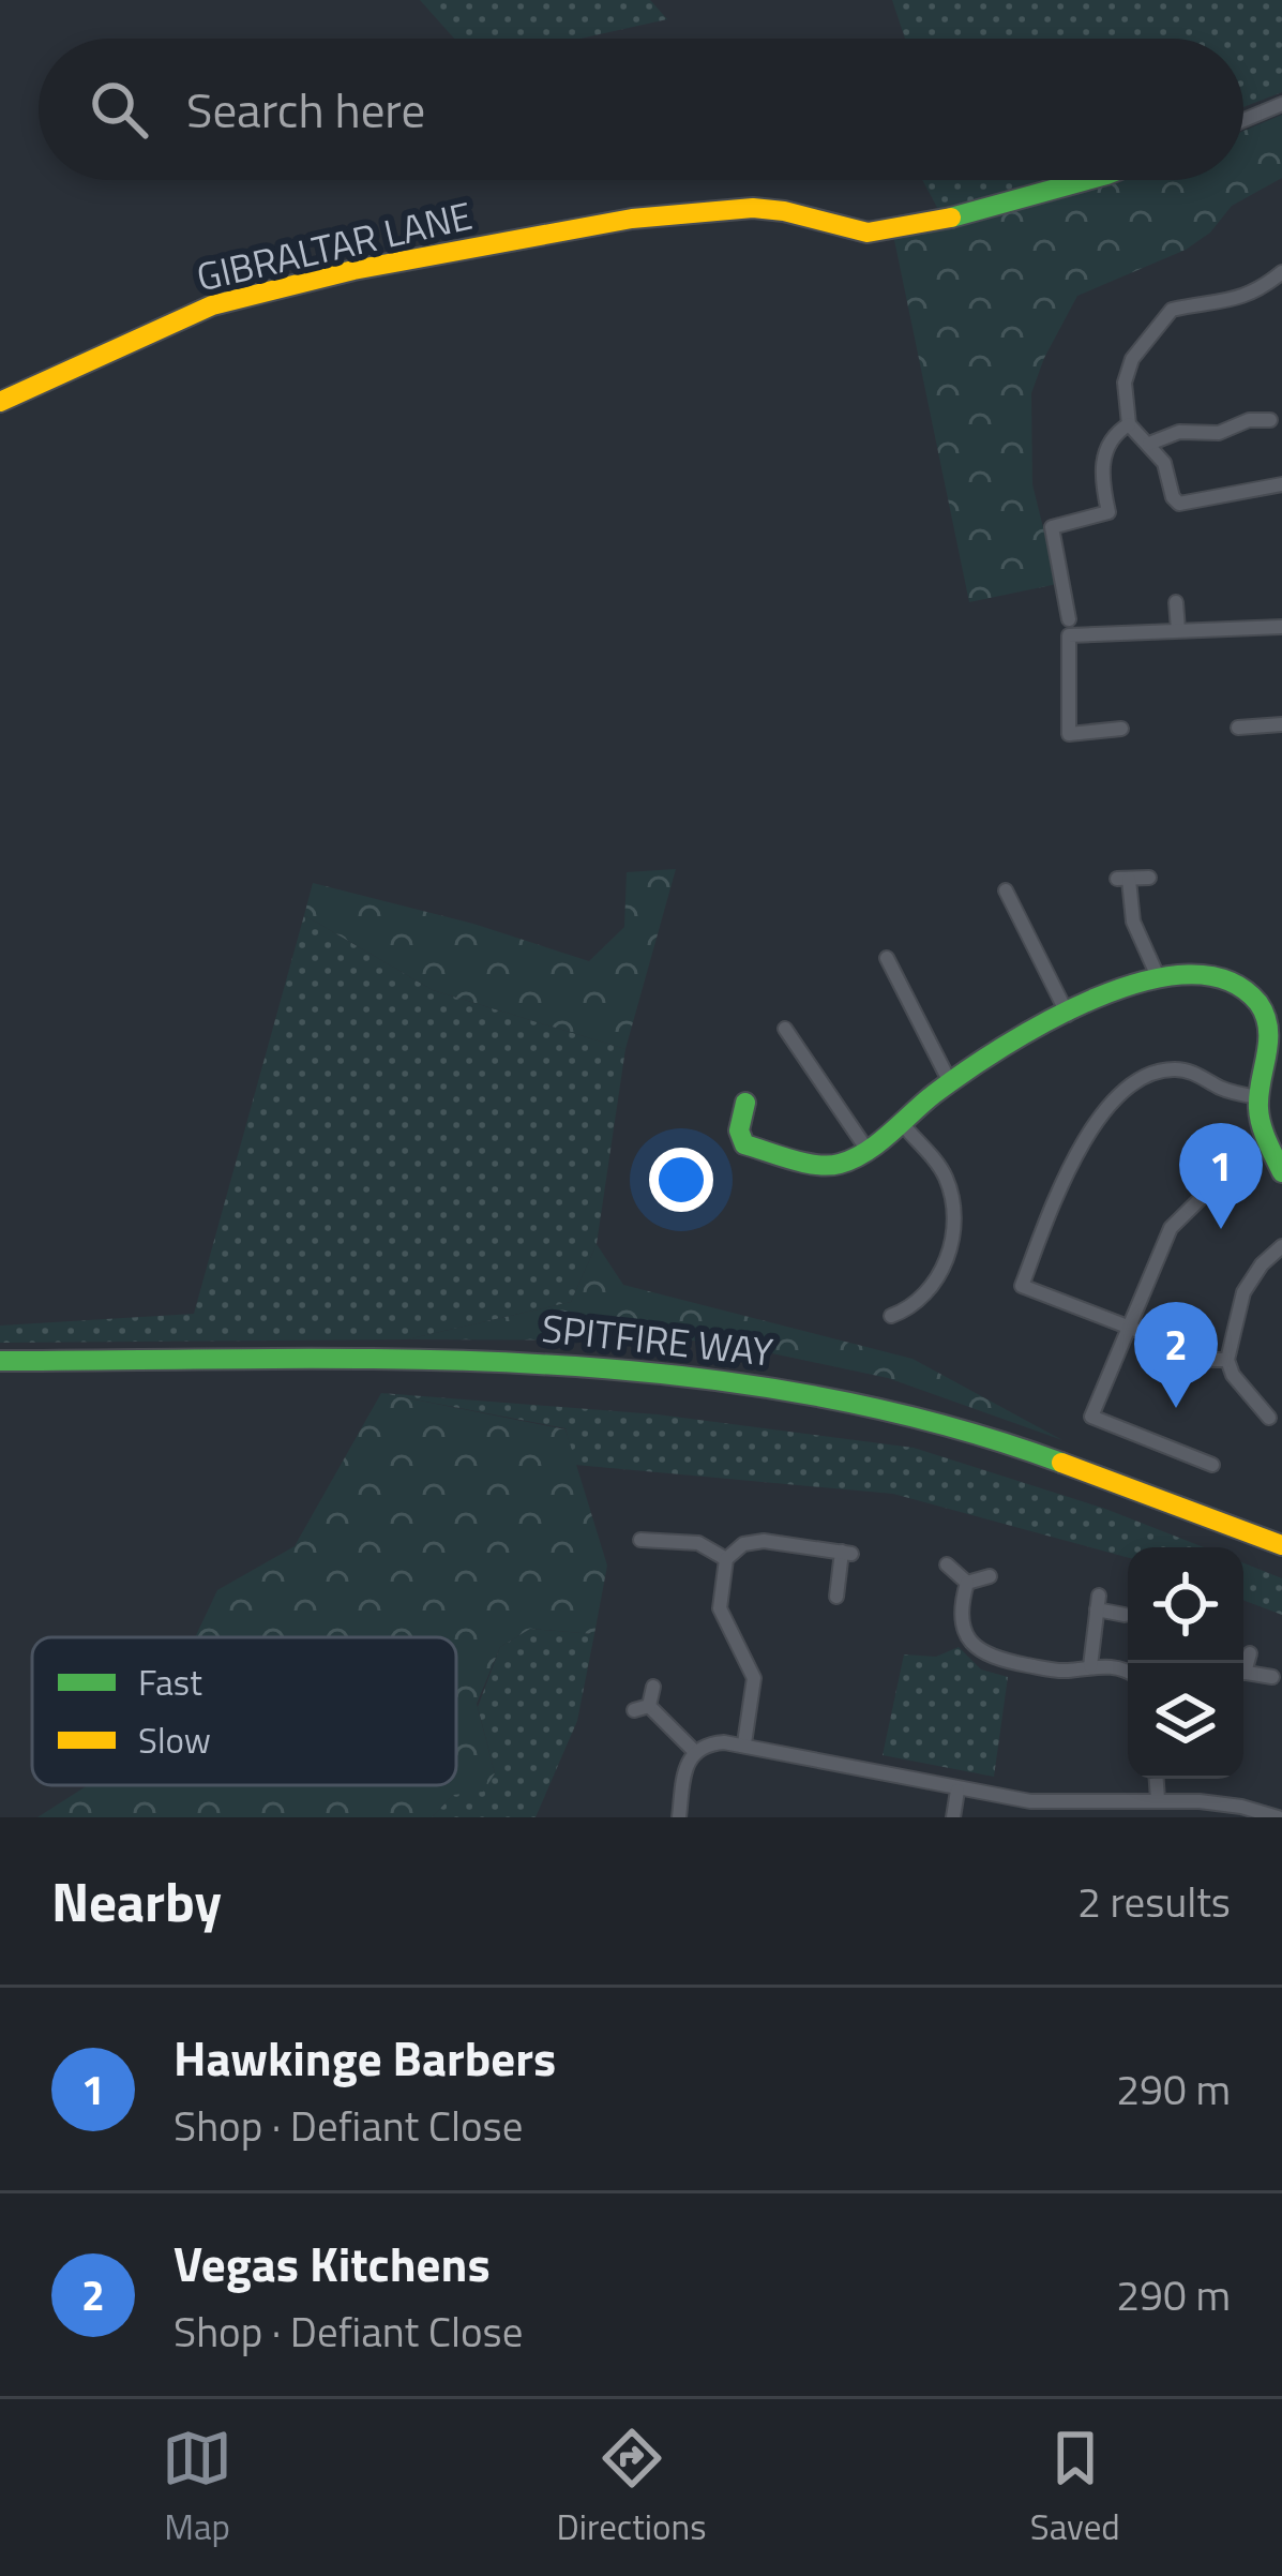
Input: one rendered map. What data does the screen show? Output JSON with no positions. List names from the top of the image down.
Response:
{
  "streets": {
    "street": ["GIBRALTAR LANE", "SPITFIRE WAY"]
  },
  "legend": ["Fast", "Slow"],
  "page": {
    "search": "Search here",
    "pins": ["1", "2"],
    "heading": ["Nearby", "2 results"],
    "list": [
      {
        "mark": "1",
        "name": "Hawkinge Barbers",
        "note": "Shop · Defiant Close",
        "value": "290 m"
      },
      {
        "mark": "2",
        "name": "Vegas Kitchens",
        "note": "Shop · Defiant Close",
        "value": "290 m"
      }
    ],
    "nav": ["Map", "Directions", "Saved"]
  }
}
